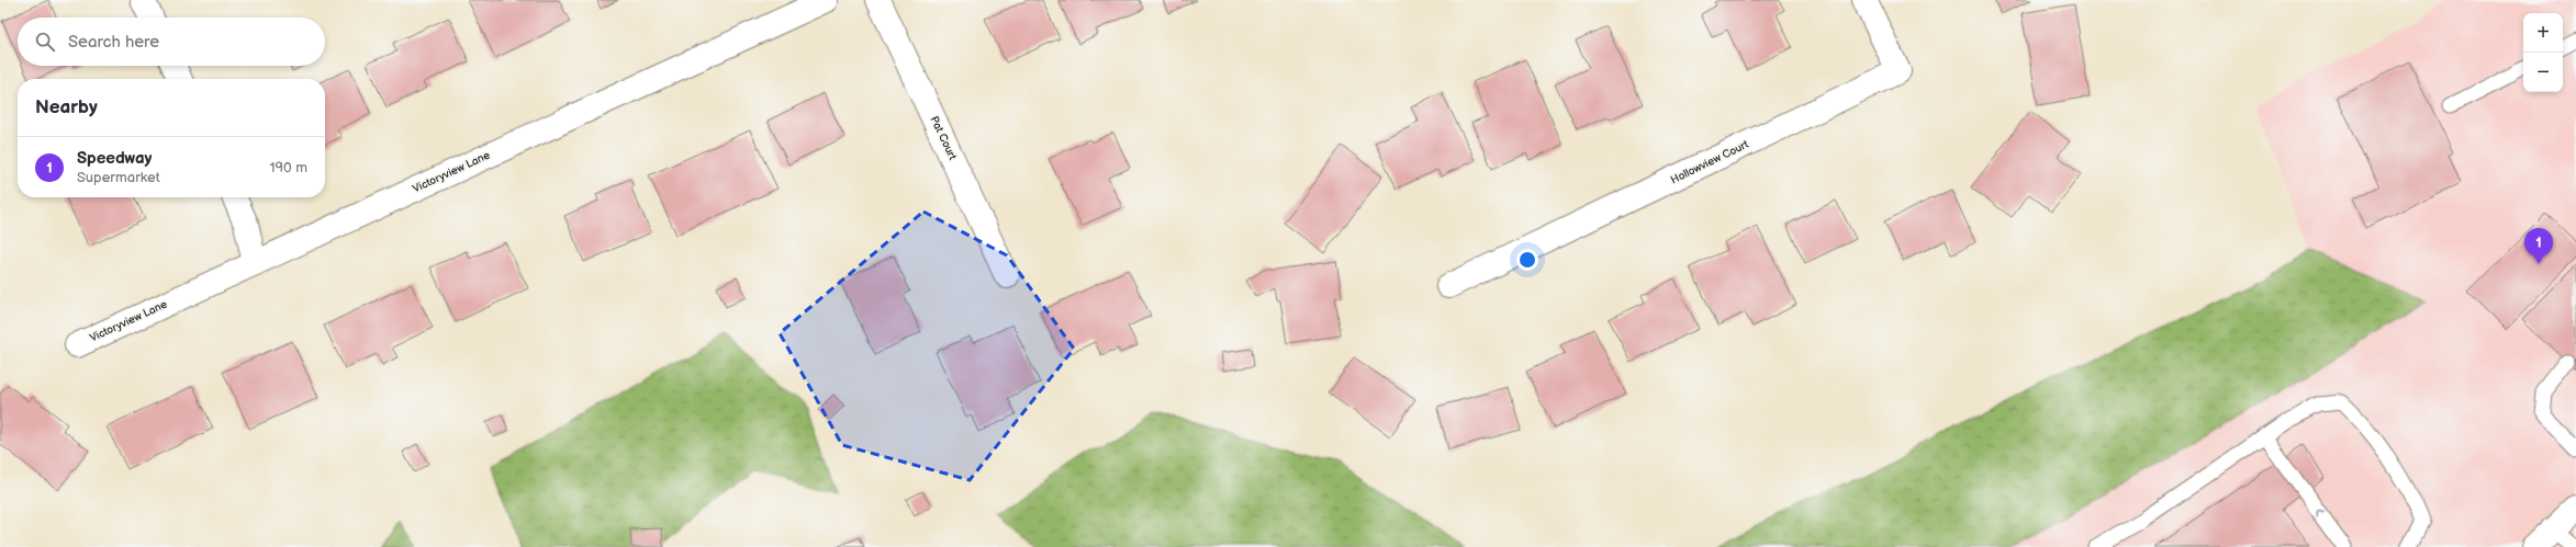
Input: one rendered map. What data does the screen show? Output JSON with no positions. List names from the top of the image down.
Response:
{
  "streets": {
    "street": ["Pat Court", "Hollowview Court", "Victoryview Lane"]
  },
  "page": {
    "map_buttons": ["+", "−"],
    "search": "Search here",
    "heading": "Nearby",
    "list": [
      {
        "mark": "1",
        "name": "Speedway",
        "note": "Supermarket",
        "value": "190 m"
      }
    ],
    "pins": "1"
  }
}
